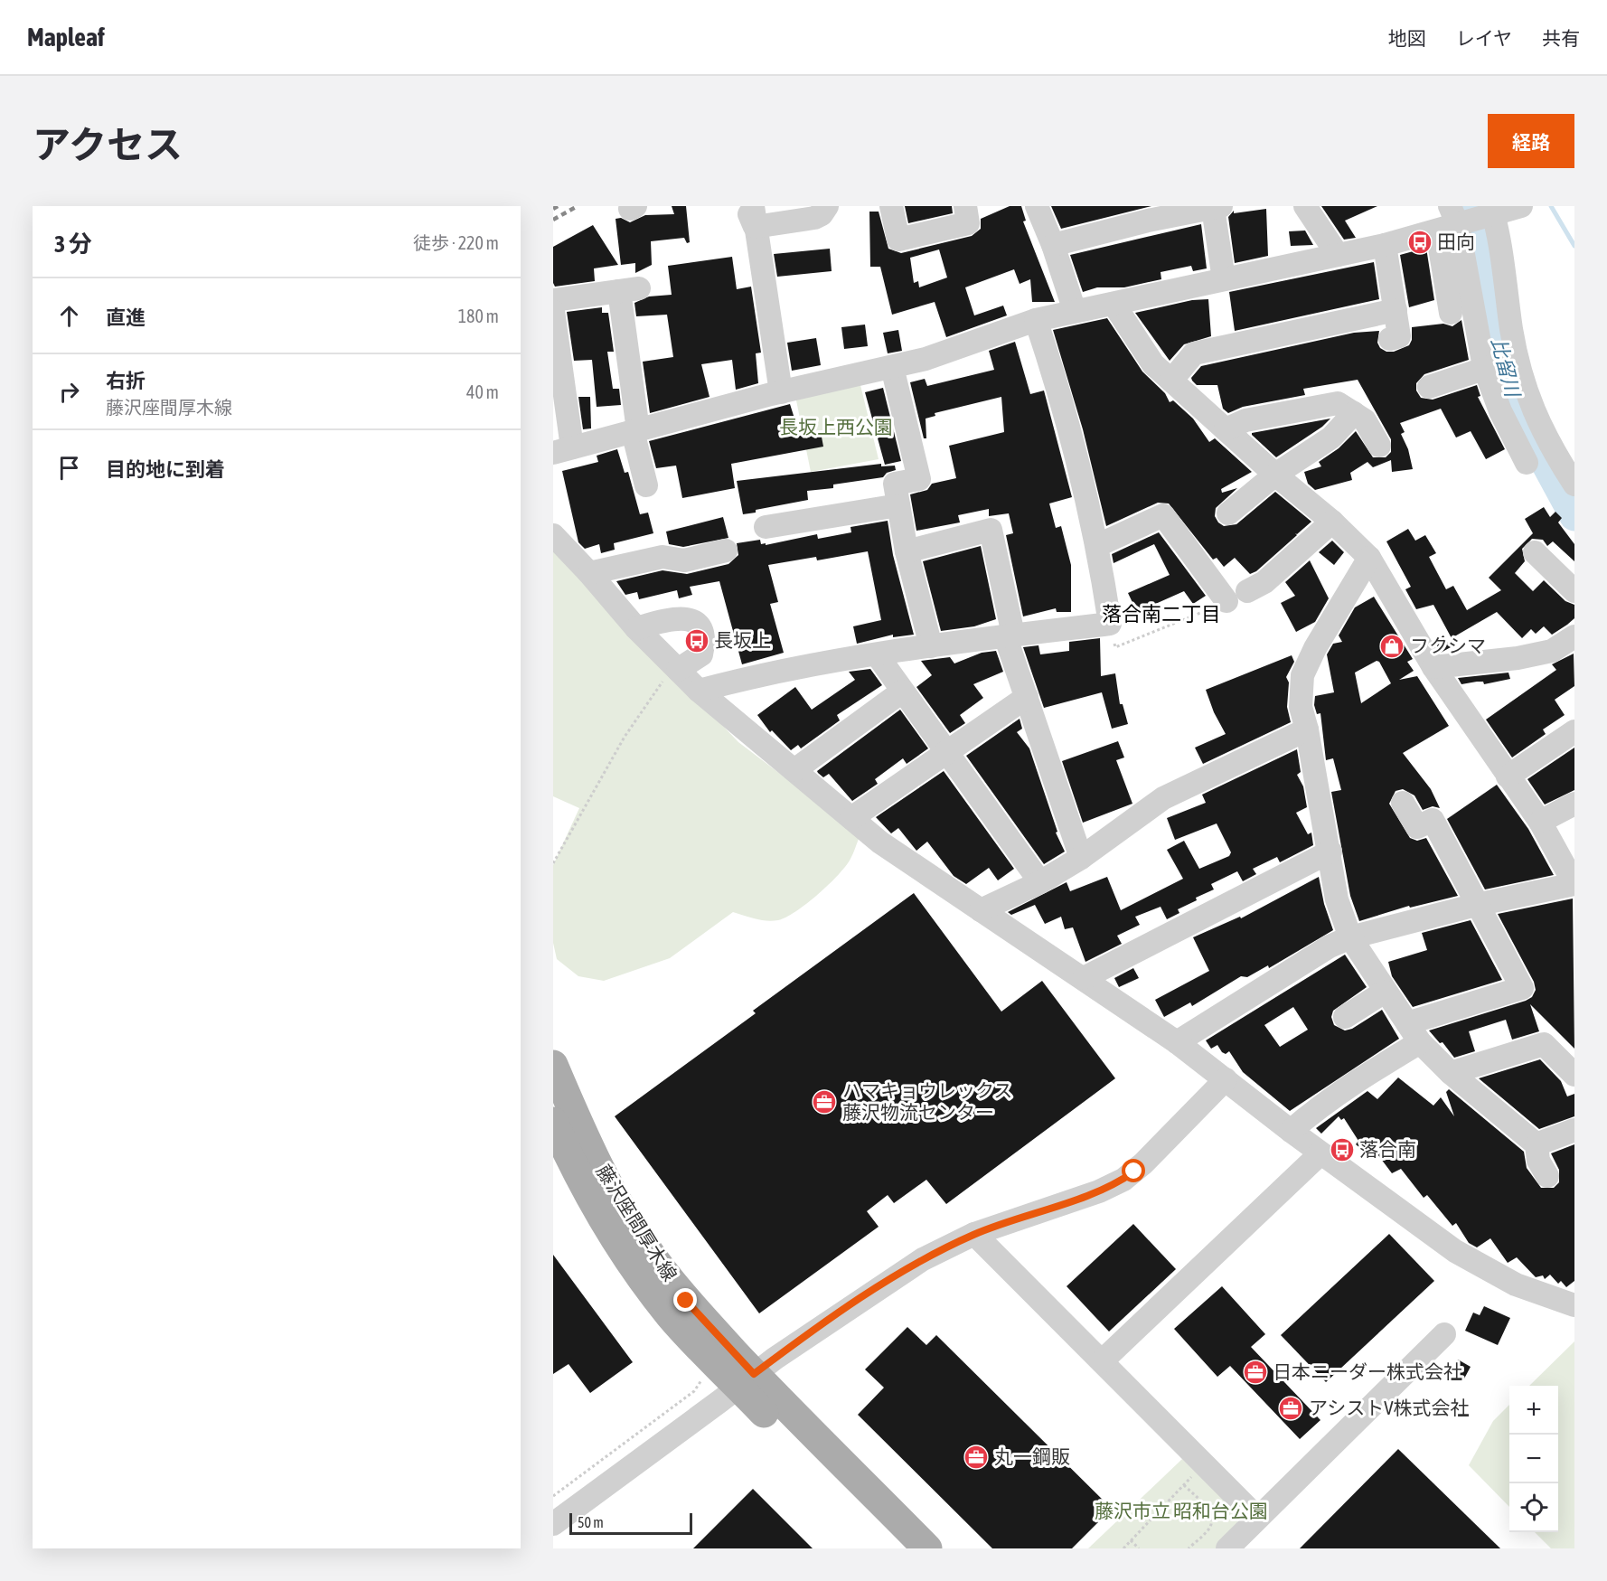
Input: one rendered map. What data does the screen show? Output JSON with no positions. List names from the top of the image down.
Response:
{
  "streets": {
    "main road": ["藤沢座間厚木線"]
  },
  "districts": ["落合南二丁目"],
  "water": ["比留川"],
  "parks": ["長坂上西公園", "藤沢市立 昭和台公園"],
  "places": {
    "bus stop": ["田向", "長坂上", "落合南"],
    "shop": ["フクシマ"],
    "office": [
      "ハマキョウレックス 藤沢物流センター",
      "日本ニーダー株式会社",
      "アシストV株式会社",
      "丸一鋼販"
    ]
  },
  "scale_bar": "50 m",
  "page": {
    "header": "Mapleaf",
    "nav": ["地図", "レイヤ", "共有"],
    "title": "アクセス",
    "buttons": "経路",
    "heading": ["3 分", "徒歩 · 220 m"],
    "list": [
      ["直進", "180 m"],
      ["右折", "藤沢座間厚木線", "40 m"],
      "目的地に到着"
    ],
    "map_buttons": ["+", "−"],
    "scale": "50 m"
  }
}
